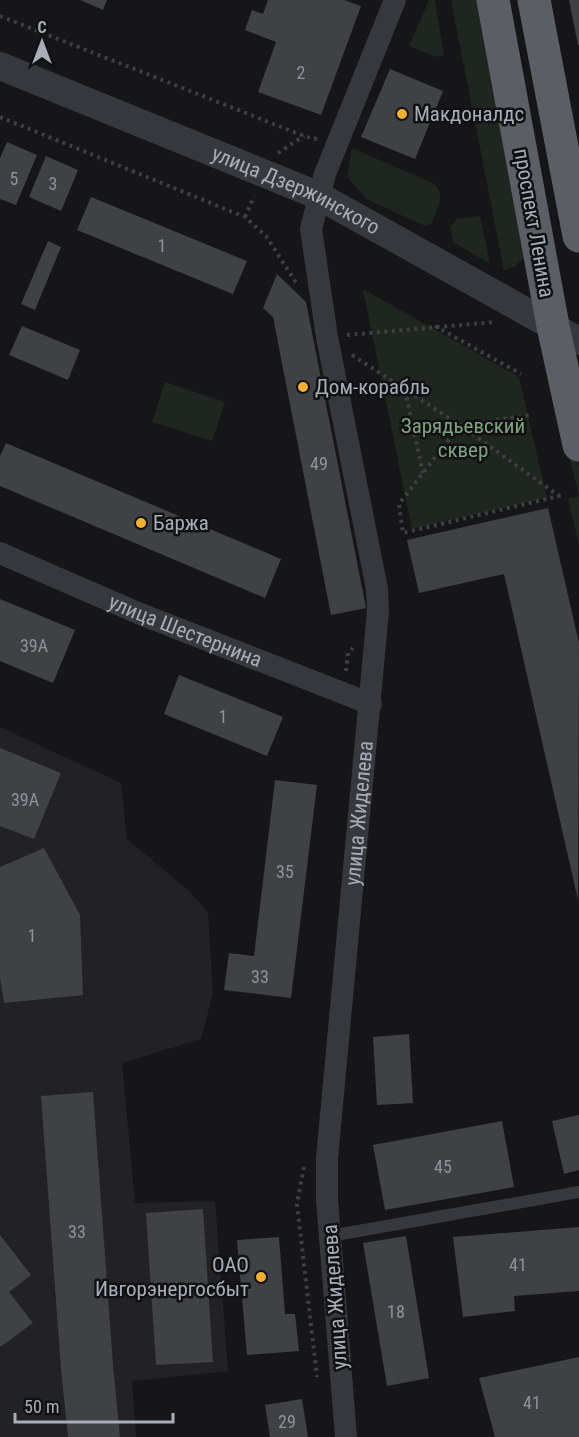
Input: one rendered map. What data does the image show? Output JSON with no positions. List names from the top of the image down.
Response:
{
  "streets": {
    "highway": ["проспект Ленина"],
    "street": ["улица Дзержинского", "улица Шестернина", "улица Жиделева"]
  },
  "crossings": [
    ["улица Дзержинского", "проспект Ленина"],
    ["улица Дзержинского", "улица Жиделева"],
    ["улица Шестернина", "улица Жиделева"]
  ],
  "parks": ["Зарядьевский сквер"],
  "places": [
    "Макдоналдс",
    "Дом-корабль",
    "Баржа",
    "ОАО Ивгорэнергосбыт"
  ],
  "house_numbers": [
    "2",
    "5",
    "3",
    "1",
    "49",
    "39А",
    "1",
    "39А",
    "35",
    "1",
    "33",
    "45",
    "33",
    "41",
    "18",
    "41",
    "29"
  ],
  "scale_bar": "50 m",
  "north": "top"
}
